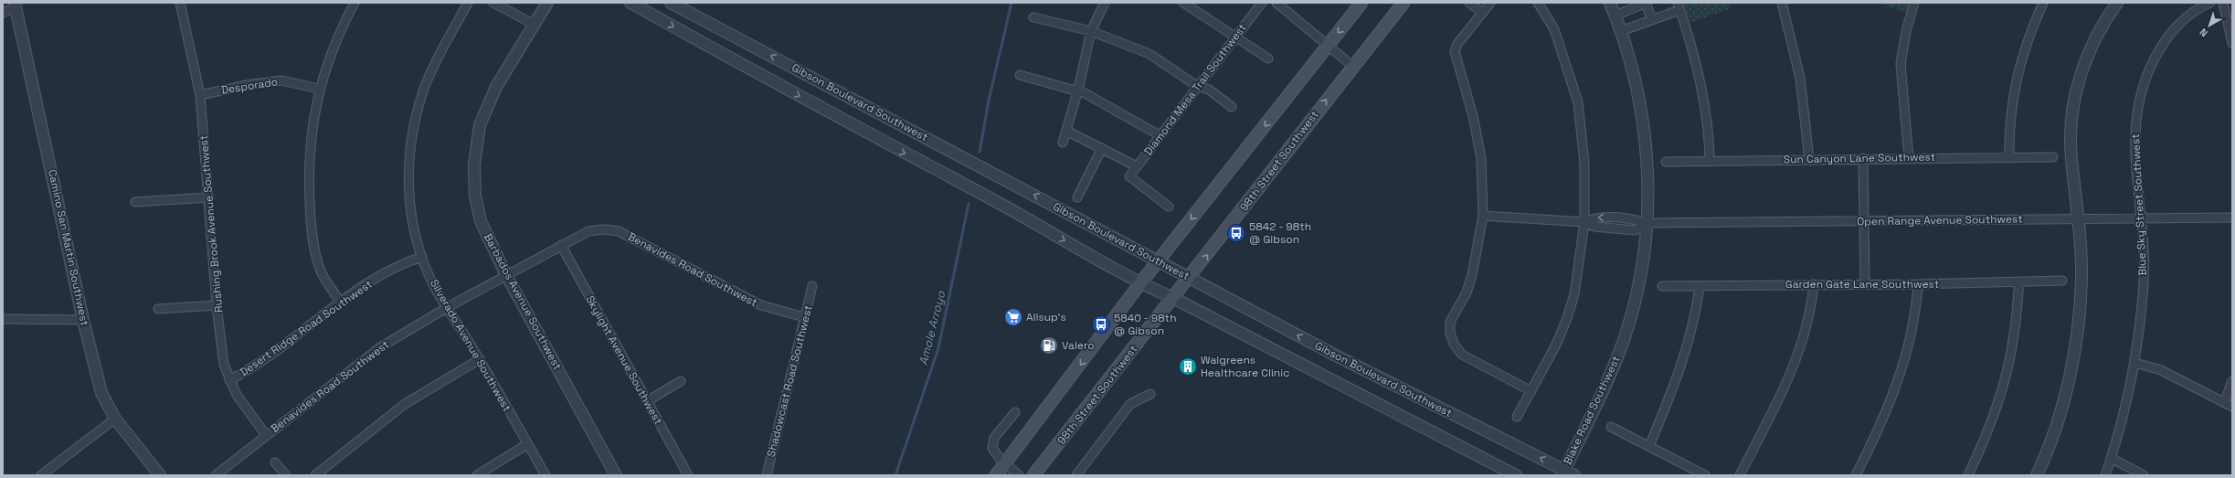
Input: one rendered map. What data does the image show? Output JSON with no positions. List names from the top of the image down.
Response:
{
  "streets": {
    "main road": ["98th Street Southwest"],
    "street": [
      "Desporado",
      "Diamond Mesa Trail Southwest",
      "Gibson Boulevard Southwest",
      "Sun Canyon Lane Southwest",
      "Blue Sky Street Southwest",
      "Open Range Avenue Southwest",
      "Rushing Brook Avenue Southwest",
      "Camino San Martin Southwest",
      "Benavides Road Southwest",
      "Garden Gate Lane Southwest",
      "Barbados Avenue Southwest",
      "Desert Ridge Road Southwest",
      "Silverado Avenue Southwest",
      "Skylight Avenue Southwest",
      "Shadowcast Road Southwest",
      "Blake Road Southwest"
    ]
  },
  "crossings": [
    ["Desporado", "Rushing Brook Avenue Southwest"],
    ["Gibson Boulevard Southwest", "98th Street Southwest"],
    ["Gibson Boulevard Southwest", "Blake Road Southwest"],
    ["Blue Sky Street Southwest", "Open Range Avenue Southwest"],
    ["Open Range Avenue Southwest", "Blake Road Southwest"],
    ["Rushing Brook Avenue Southwest", "Benavides Road Southwest"],
    ["Rushing Brook Avenue Southwest", "Desert Ridge Road Southwest"],
    ["Benavides Road Southwest", "Barbados Avenue Southwest"],
    ["Benavides Road Southwest", "Silverado Avenue Southwest"],
    ["Benavides Road Southwest", "Skylight Avenue Southwest"],
    ["Benavides Road Southwest", "Shadowcast Road Southwest"],
    ["Desert Ridge Road Southwest", "Silverado Avenue Southwest"]
  ],
  "water": ["Amole Arroyo"],
  "places": {
    "bus stop": ["5842 - 98th @ Gibson", "5840 - 98th @ Gibson"],
    "supermarket": ["Allsup's"],
    "fuel station": ["Valero"],
    "building": ["Walgreens Healthcare Clinic"]
  },
  "north": "bottom left"
}
